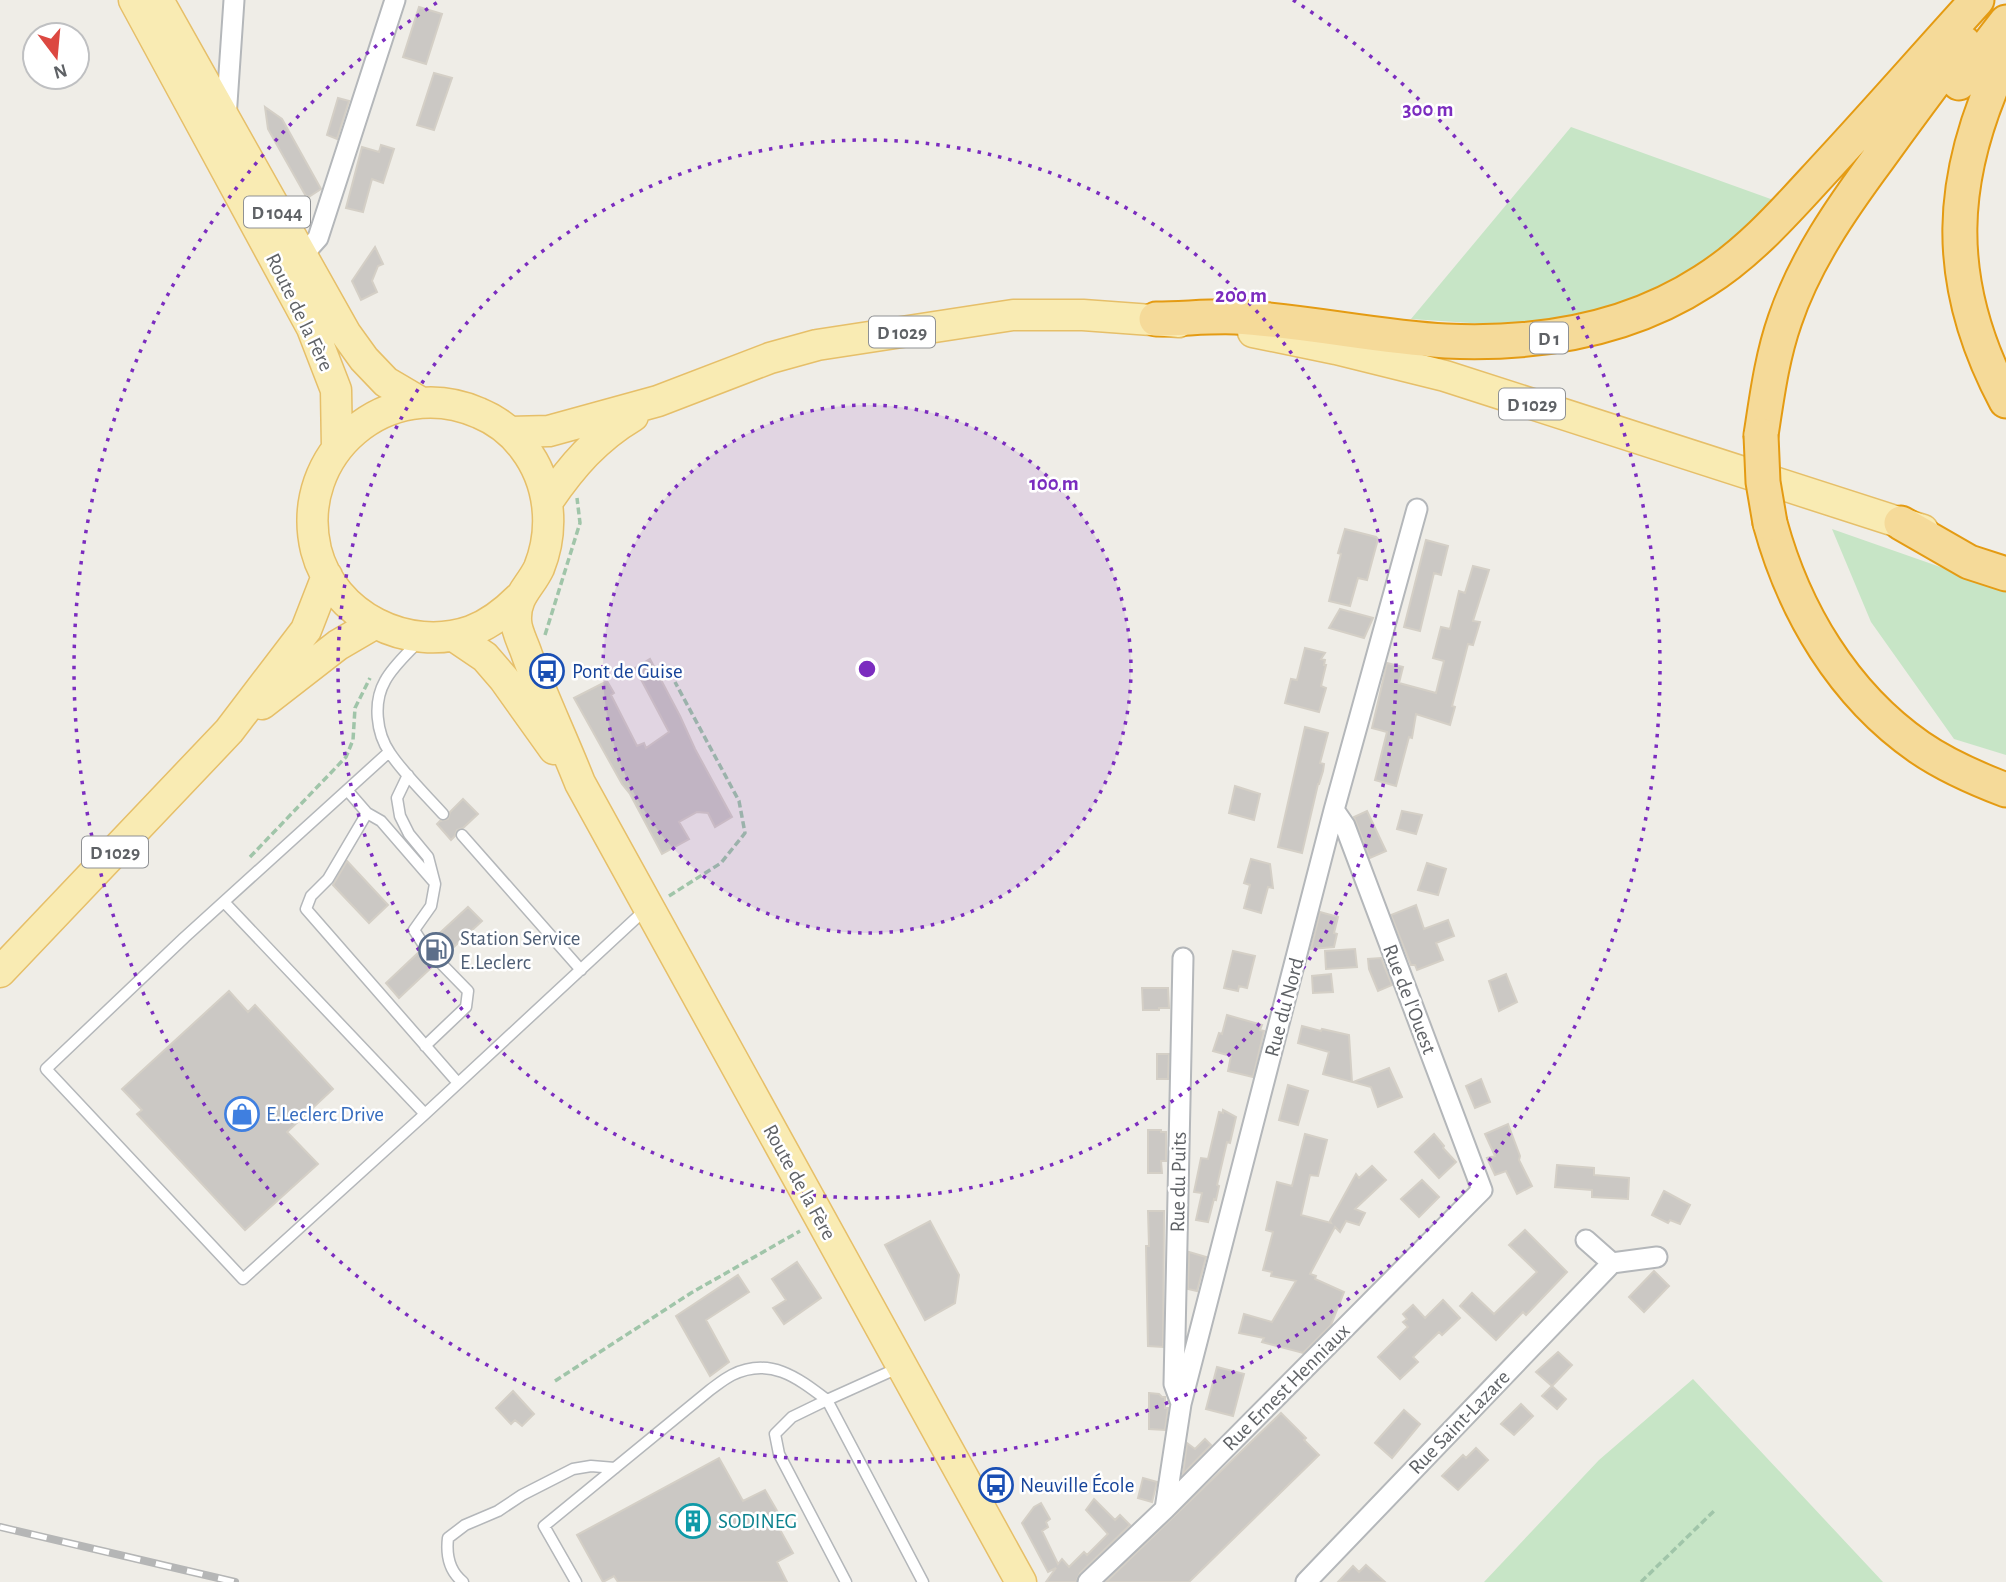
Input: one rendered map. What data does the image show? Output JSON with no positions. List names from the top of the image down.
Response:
{
  "streets": {
    "highway": ["D 1"],
    "main road": ["D 1044", "Route de la Fère", "D 1029"],
    "street": [
      "Rue de l'Ouest",
      "Rue du Nord",
      "Rue du Puits",
      "Rue Ernest Henniaux",
      "Rue Saint-Lazare"
    ]
  },
  "crossings": [
    ["Route de la Fère", "D 1029"],
    ["D 1029", "D 1"],
    ["Rue de l'Ouest", "Rue du Nord"],
    ["Rue de l'Ouest", "Rue Ernest Henniaux"],
    ["Rue du Nord", "Rue du Puits"],
    ["Rue du Nord", "Rue Ernest Henniaux"]
  ],
  "places": {
    "bus stop": ["Pont de Guise", "Neuville École"],
    "fuel station": ["Station Service E.Leclerc"],
    "shop": ["E.Leclerc Drive"],
    "building": ["SODINEG"]
  },
  "north": "bottom",
  "rings": ["300 m", "200 m", "100 m"]
}
